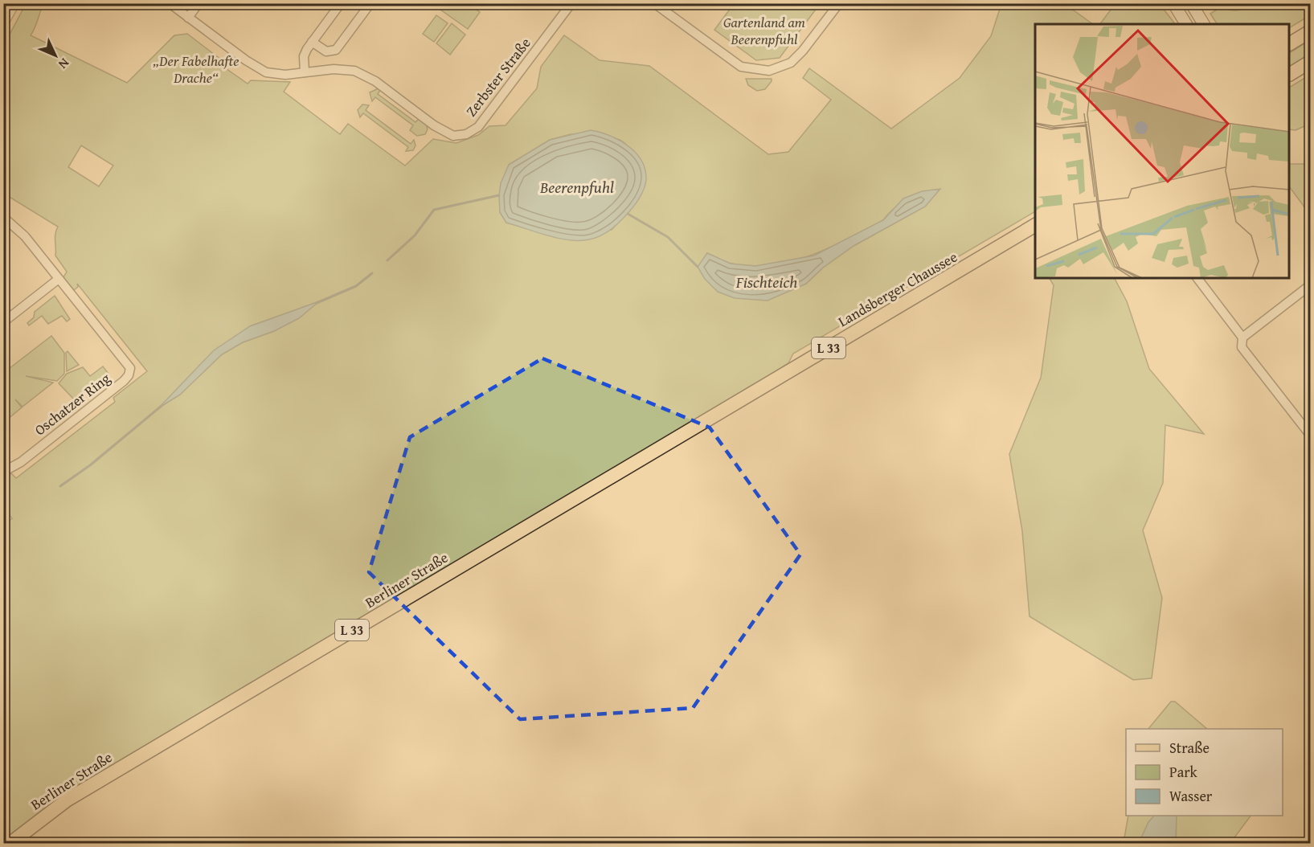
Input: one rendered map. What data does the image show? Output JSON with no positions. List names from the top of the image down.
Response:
{
  "streets": {
    "main road": ["Landsberger Chaussee", "L 33", "Berliner Straße"],
    "street": ["Zerbster Straße", "Oschatzer Ring"]
  },
  "crossings": [
    ["Landsberger Chaussee", "Berliner Straße"]
  ],
  "water": ["Beerenpfuhl", "Fischteich"],
  "parks": ["Gartenland am Beerenpfuhl", "„Der Fabelhafte Drache“"],
  "legend": ["Straße", "Park", "Wasser"],
  "north": "bottom right"
}
